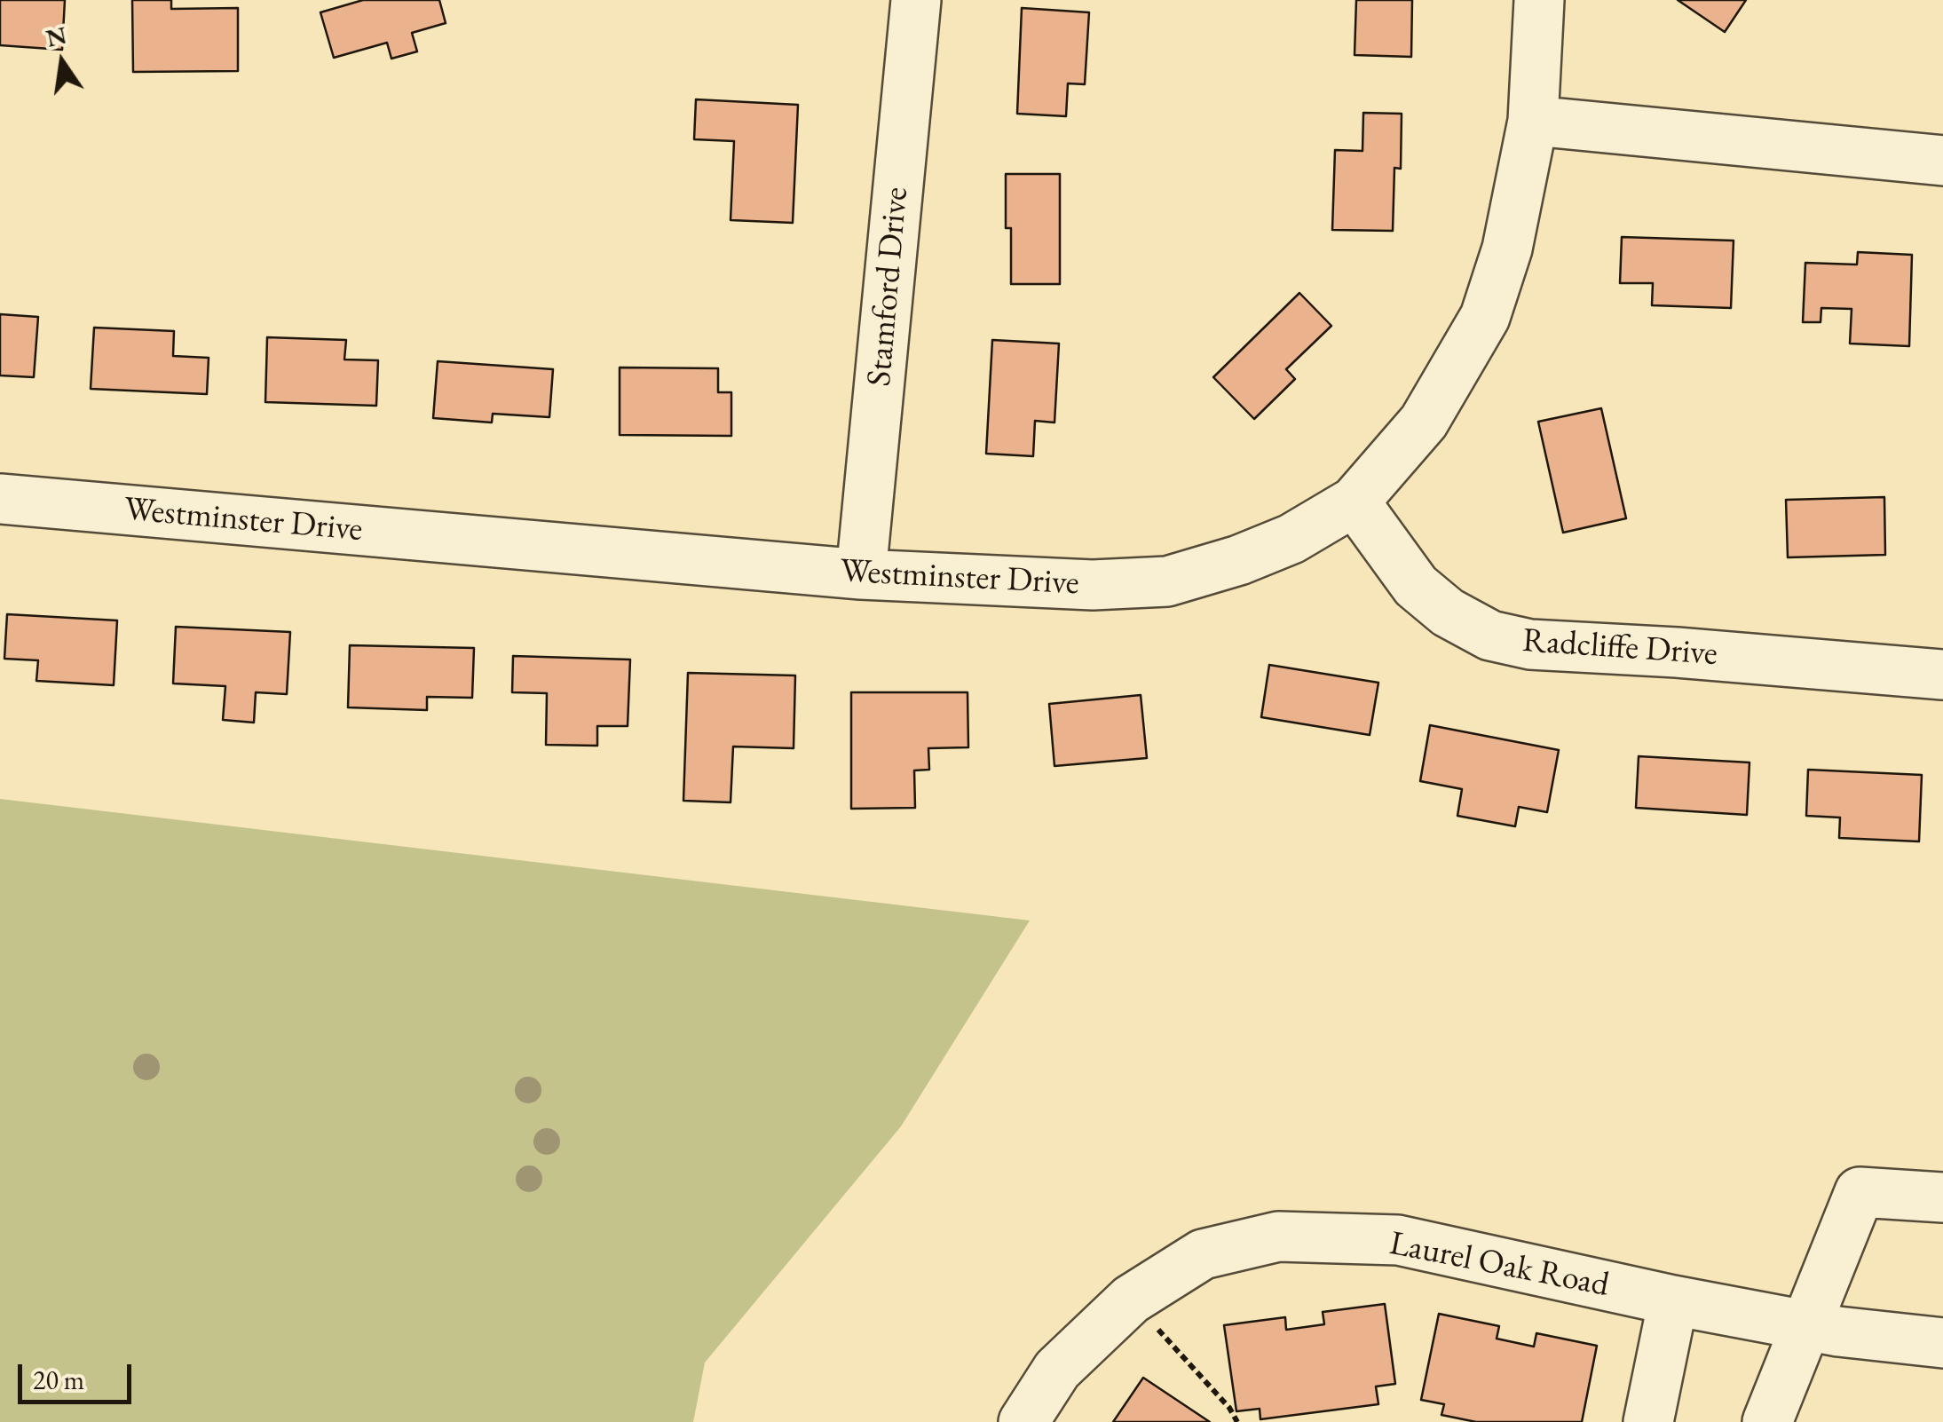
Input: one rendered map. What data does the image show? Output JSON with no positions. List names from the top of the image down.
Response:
{
  "streets": {
    "street": [
      "Stamford Drive",
      "Westminster Drive",
      "Radcliffe Drive",
      "Laurel Oak Road"
    ]
  },
  "crossings": [
    ["Stamford Drive", "Westminster Drive"],
    ["Westminster Drive", "Radcliffe Drive"]
  ],
  "scale_bar": "20 m",
  "north": "top"
}
